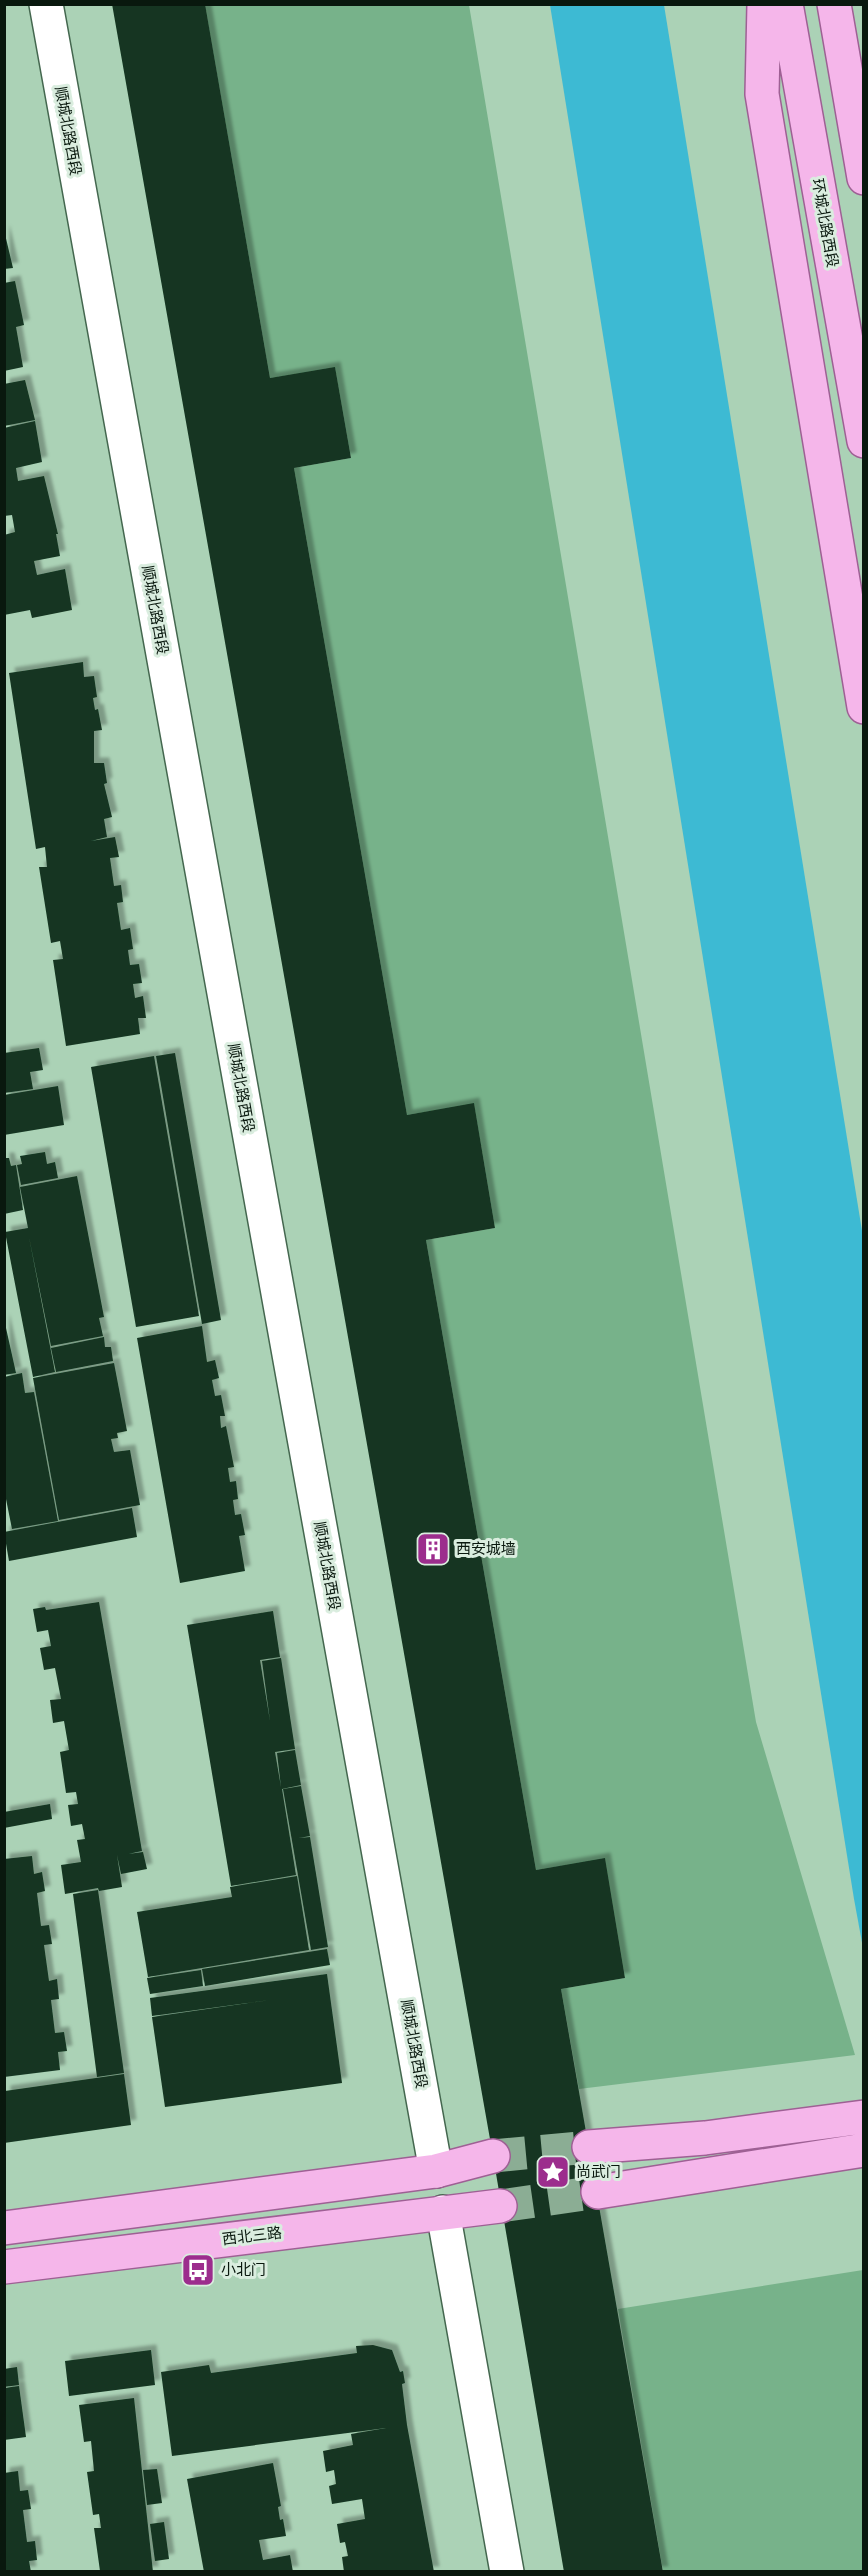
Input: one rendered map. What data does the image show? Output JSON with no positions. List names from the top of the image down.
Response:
{
  "streets": {
    "main road": ["环城北路西段", "西北三路"],
    "street": ["顺城北路西段"]
  },
  "places": {
    "building": ["西安城墙"],
    "place": ["尚武门"],
    "bus stop": ["小北门"]
  }
}
